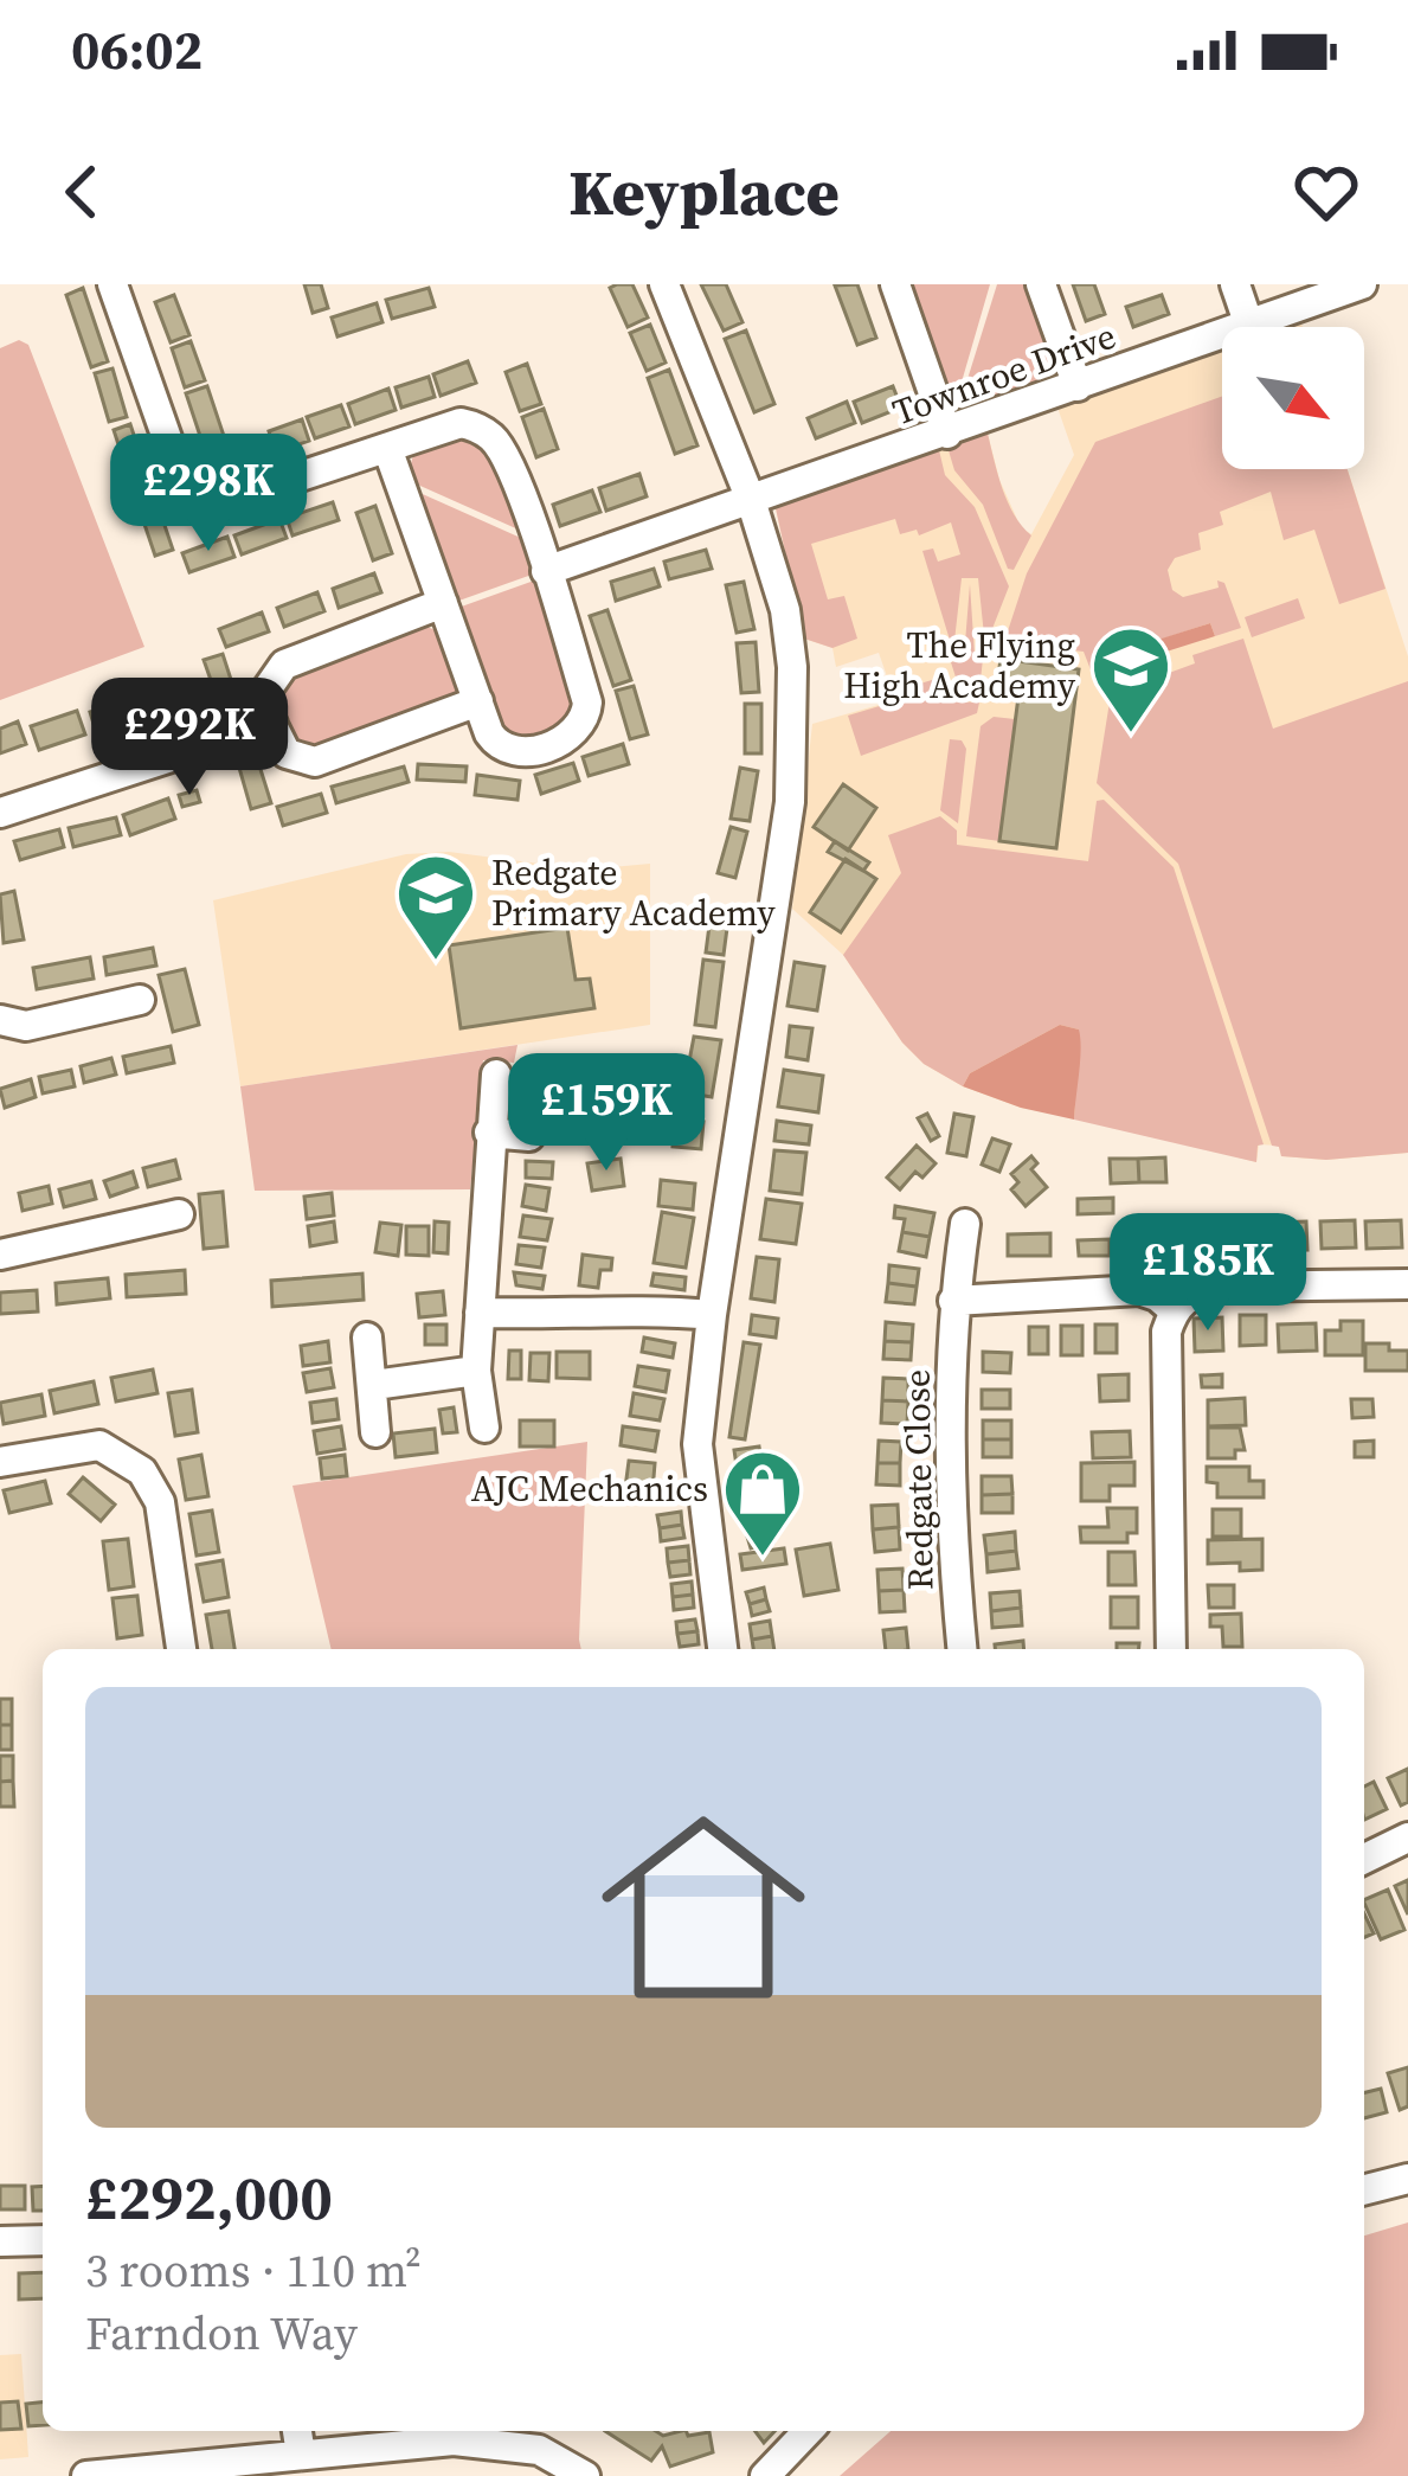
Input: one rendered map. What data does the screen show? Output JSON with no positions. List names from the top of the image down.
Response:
{
  "streets": {
    "street": ["Townroe Drive", "Redgate Close"]
  },
  "places": {
    "school or university": ["The Flying High Academy", "Redgate Primary Academy"],
    "shop": ["AJC Mechanics"]
  },
  "north": "bottom right",
  "page": {
    "status": "06:02",
    "header": "Keyplace",
    "price": [
      "£298K",
      "£292K",
      "£159K",
      "£185K"
    ],
    "list": [
      {
        "name": "£292,000",
        "note": "3 rooms · 110 m² · Farndon Way"
      }
    ]
  }
}
